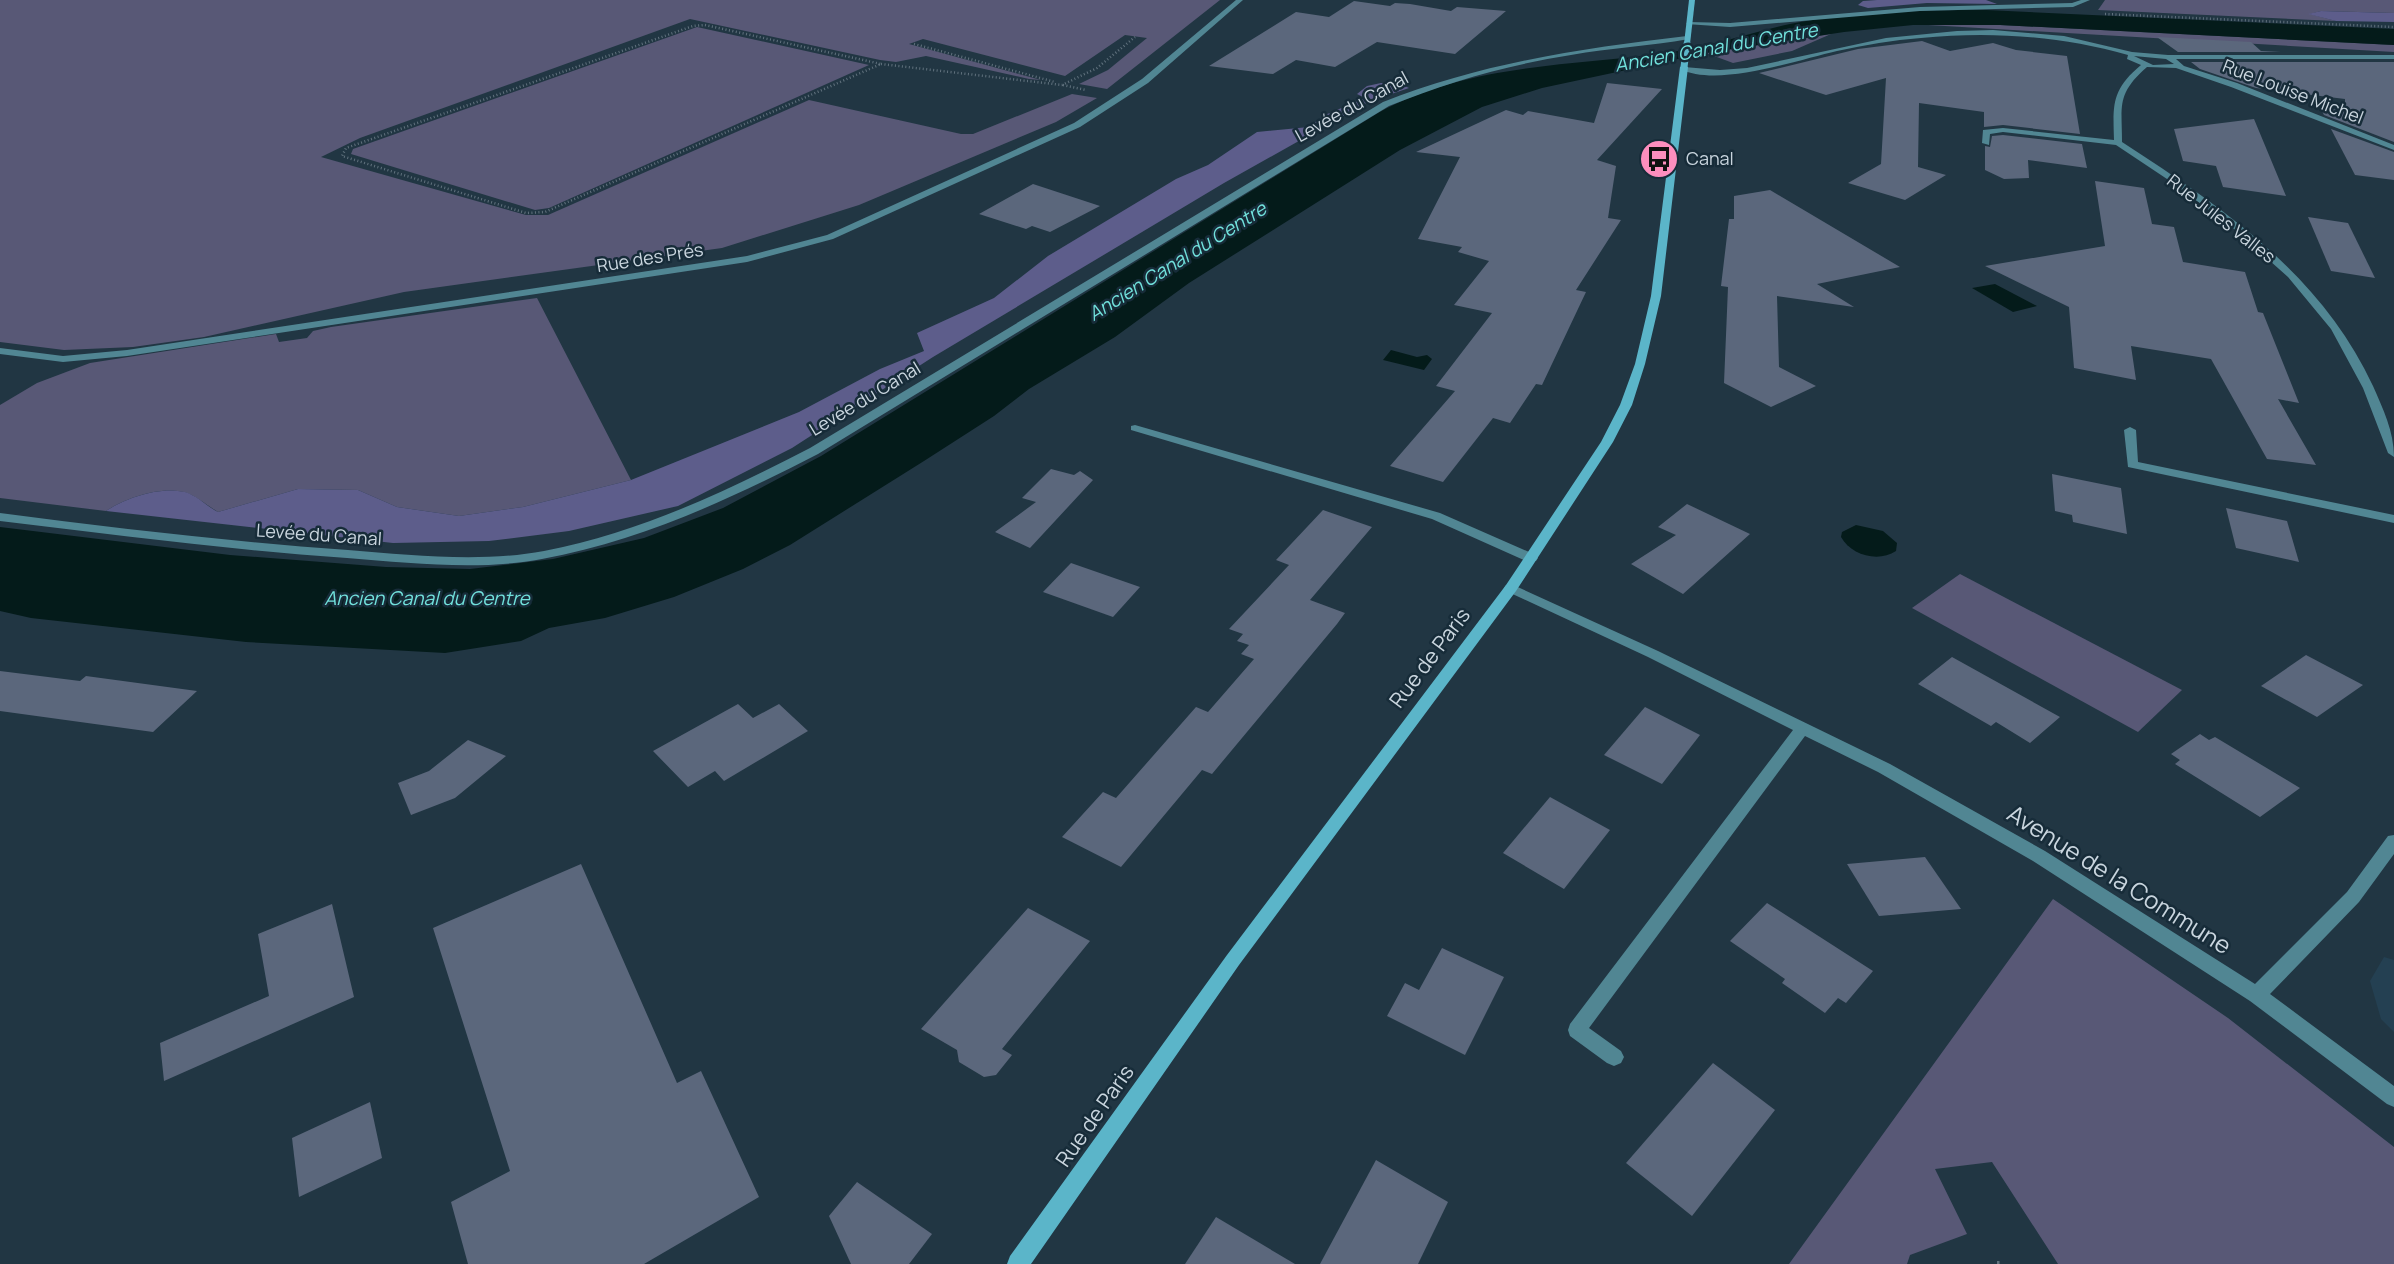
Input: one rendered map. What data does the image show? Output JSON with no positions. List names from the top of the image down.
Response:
{
  "streets": {
    "main road": ["Rue de Paris"],
    "street": [
      "Rue Louise Michel",
      "Levée du Canal",
      "Rue Jules Valles",
      "Rue des Prés",
      "Avenue de la Commune"
    ]
  },
  "crossings": [
    ["Levée du Canal", "Rue de Paris"],
    ["Rue de Paris", "Avenue de la Commune"]
  ],
  "water": ["Ancien Canal du Centre"],
  "places": {
    "bus stop": ["Canal"]
  }
}
